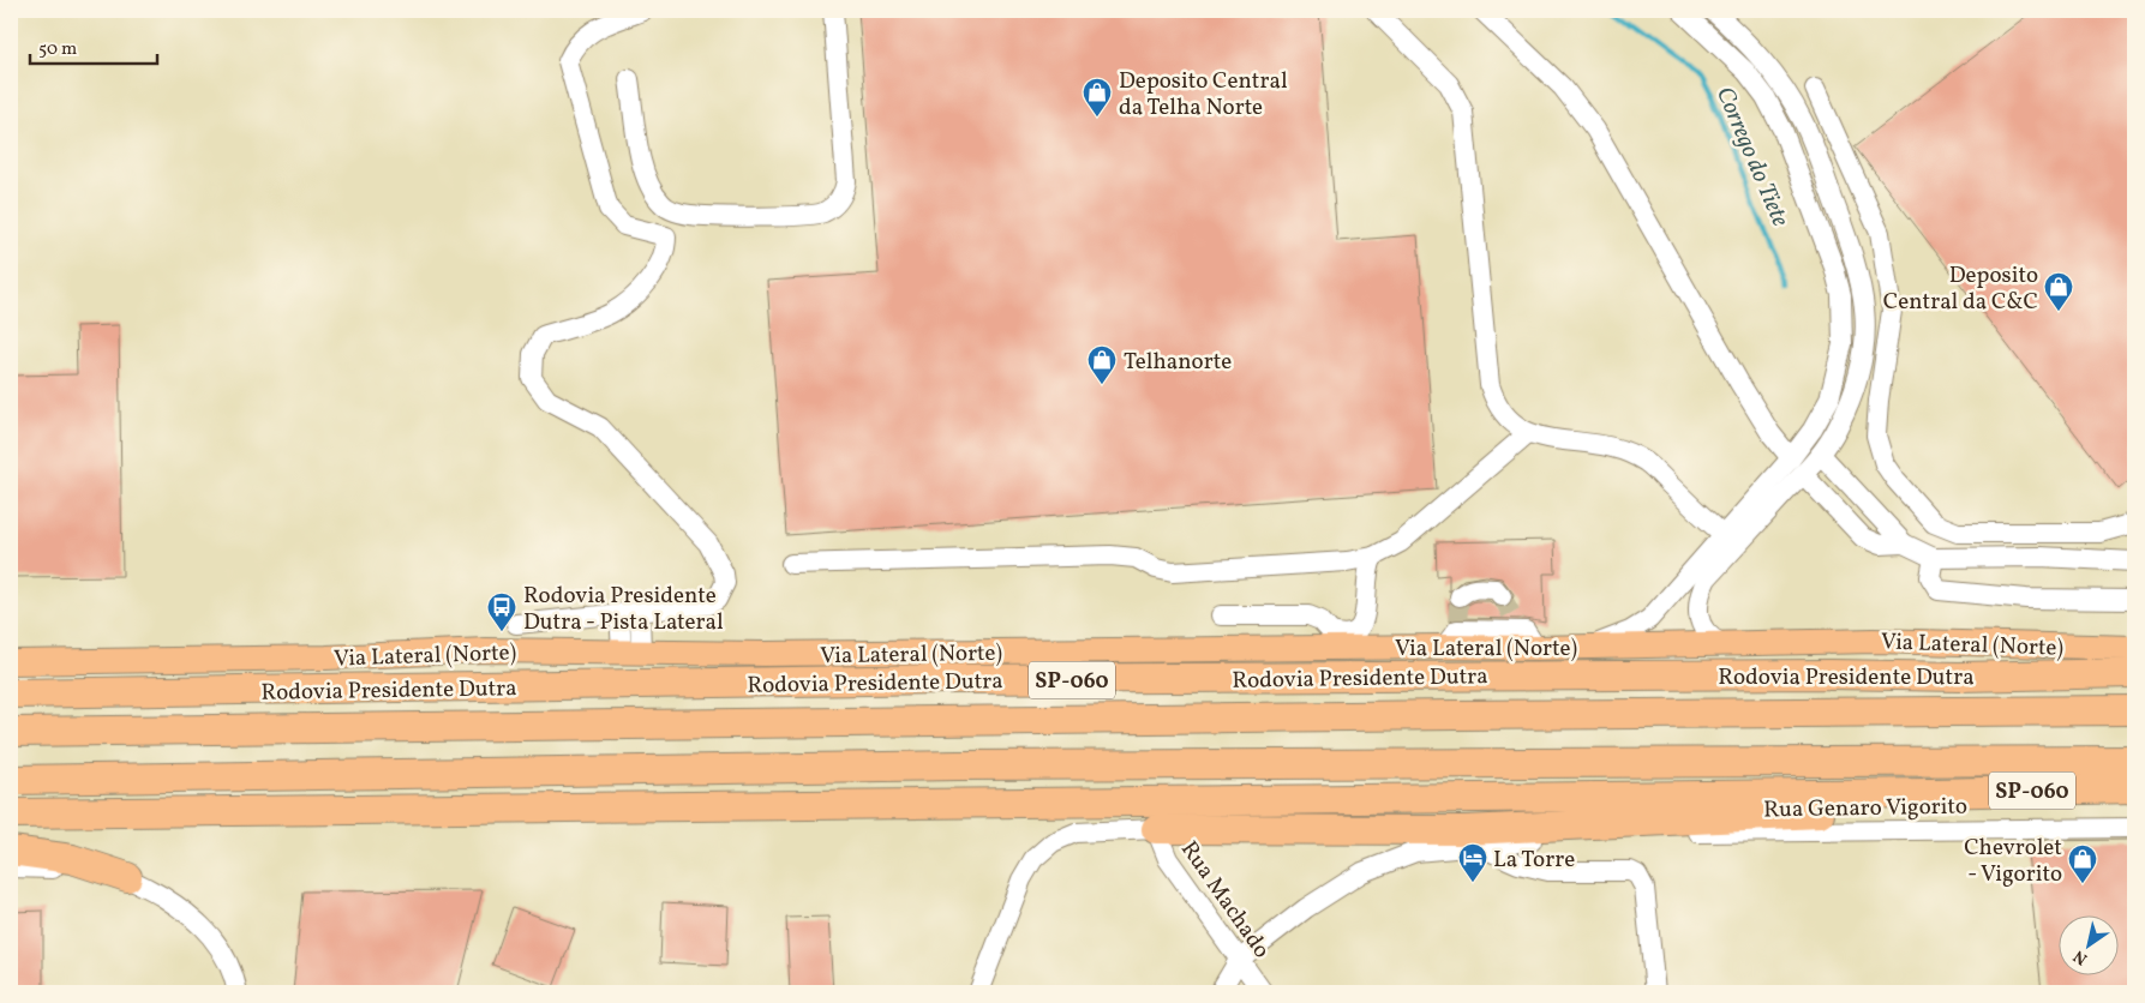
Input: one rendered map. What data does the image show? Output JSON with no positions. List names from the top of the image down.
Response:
{
  "streets": {
    "highway": ["Rodovia Presidente Dutra", "SP-060"],
    "main road": ["Via Lateral (Norte)"],
    "street": ["Rua Genaro Vigorito", "Rua Machado"]
  },
  "crossings": [
    ["Rua Genaro Vigorito", "Rua Machado"]
  ],
  "water": ["Corrego do Tiete"],
  "places": {
    "shop": [
      "Deposito Central da Telha Norte",
      "Deposito Central da C&C",
      "Telhanorte",
      "Chevrolet - Vigorito"
    ],
    "bus stop": ["Rodovia Presidente Dutra - Pista Lateral"],
    "hotel": ["La Torre"]
  },
  "scale_bar": "50 m",
  "north": "bottom left"
}
